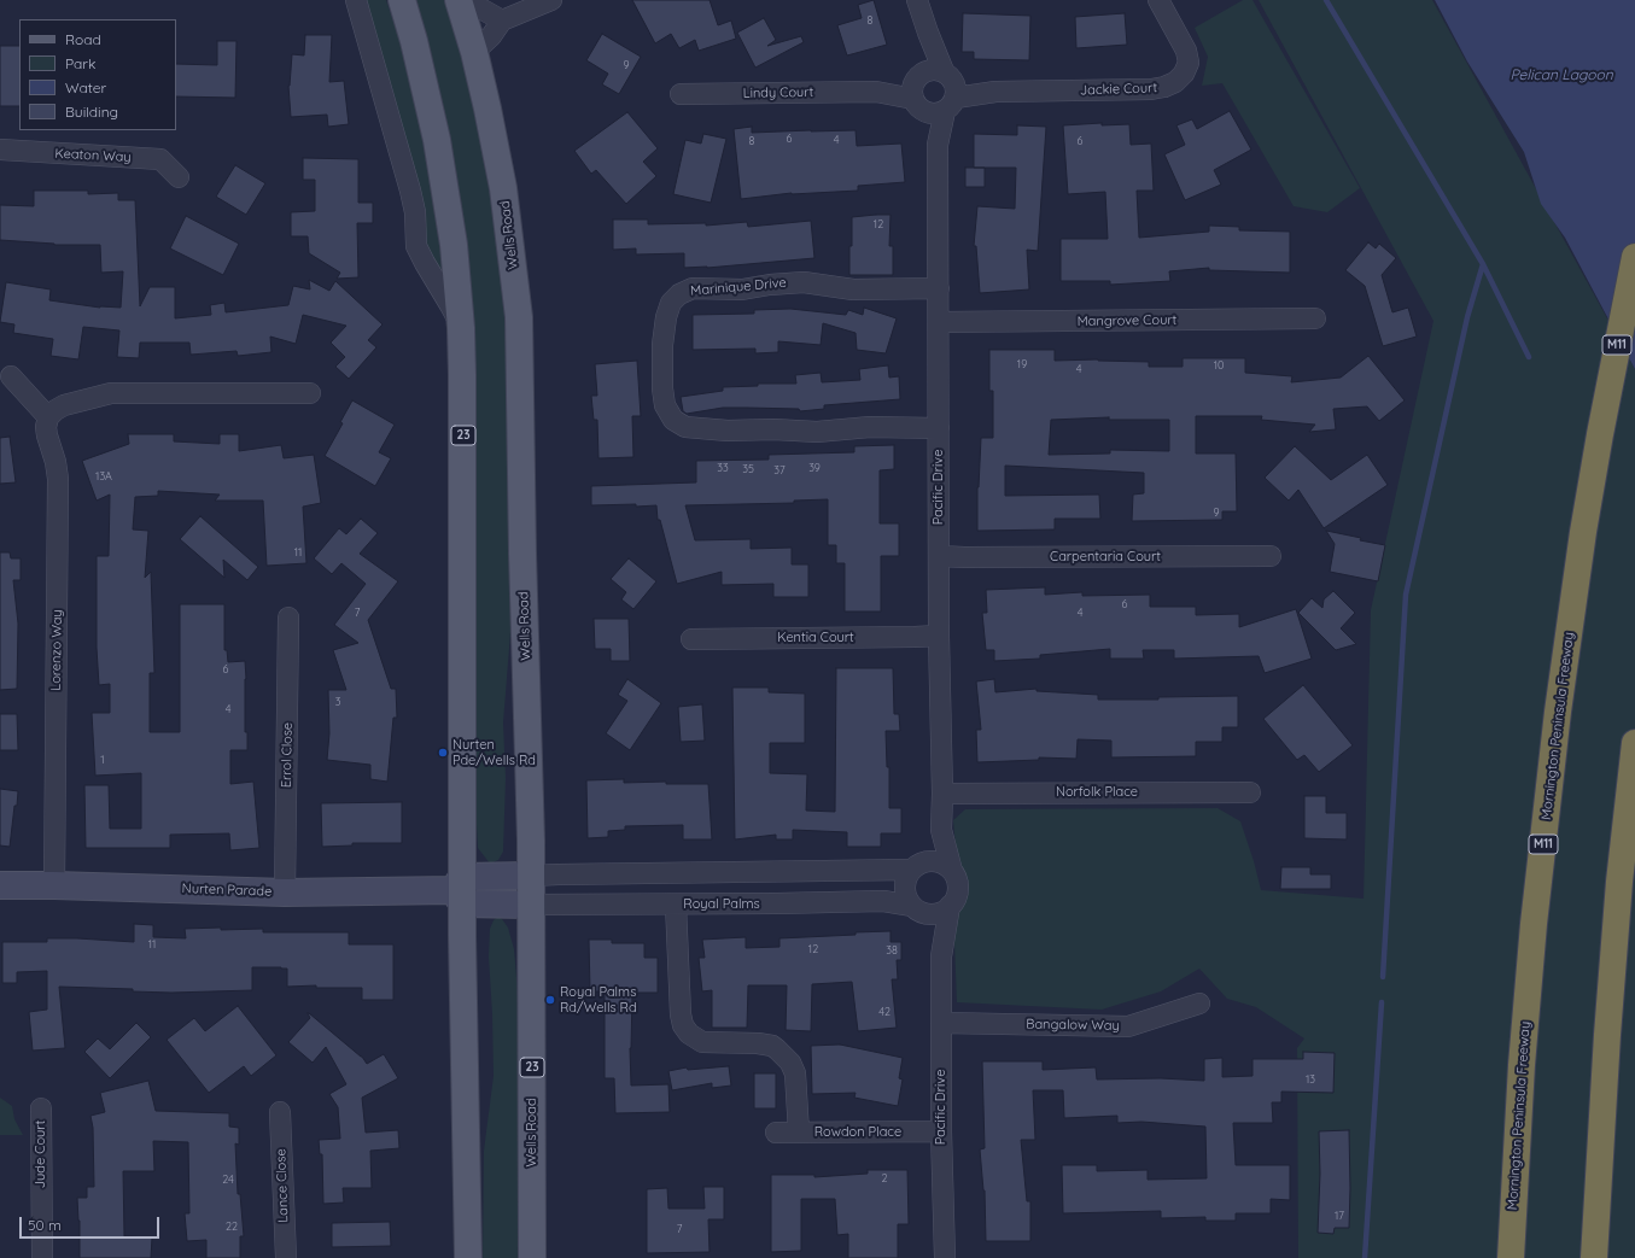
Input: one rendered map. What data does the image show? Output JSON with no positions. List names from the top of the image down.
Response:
{
  "streets": {
    "highway": ["M11", "Mornington Peninsula Freeway"],
    "main road": ["Wells Road", "23"],
    "street": [
      "Jackie Court",
      "Lindy Court",
      "Keaton Way",
      "Marinique Drive",
      "Mangrove Court",
      "Pacific Drive",
      "Carpentaria Court",
      "Kentia Court",
      "Lorenzo Way",
      "Errol Close",
      "Norfolk Place",
      "Nurten Parade",
      "Royal Palms",
      "Bangalow Way",
      "Rowdon Place",
      "Jude Court",
      "Lance Close"
    ]
  },
  "crossings": [
    ["Jackie Court", "Lindy Court"],
    ["Jackie Court", "Pacific Drive"],
    ["Lindy Court", "Pacific Drive"],
    ["Wells Road", "Nurten Parade"],
    ["Wells Road", "Royal Palms"],
    ["Marinique Drive", "Pacific Drive"],
    ["Mangrove Court", "Pacific Drive"],
    ["23", "Nurten Parade"],
    ["Pacific Drive", "Carpentaria Court"],
    ["Pacific Drive", "Kentia Court"],
    ["Pacific Drive", "Norfolk Place"],
    ["Pacific Drive", "Royal Palms"],
    ["Pacific Drive", "Bangalow Way"],
    ["Pacific Drive", "Rowdon Place"],
    ["Lorenzo Way", "Nurten Parade"],
    ["Errol Close", "Nurten Parade"],
    ["Nurten Parade", "Royal Palms"]
  ],
  "water": ["Pelican Lagoon"],
  "places": ["Nurten Pde/Wells Rd", "Royal Palms Rd/Wells Rd"],
  "house_numbers": [
    "8",
    "9",
    "6",
    "4",
    "8",
    "6",
    "12",
    "19",
    "10",
    "4",
    "33",
    "39",
    "35",
    "37",
    "13A",
    "9",
    "11",
    "6",
    "7",
    "4",
    "6",
    "3",
    "4",
    "1",
    "11",
    "12",
    "38",
    "42",
    "13",
    "2",
    "24",
    "17",
    "22",
    "7"
  ],
  "legend": [
    "Road",
    "Park",
    "Water",
    "Building"
  ],
  "scale_bar": "50 m"
}
